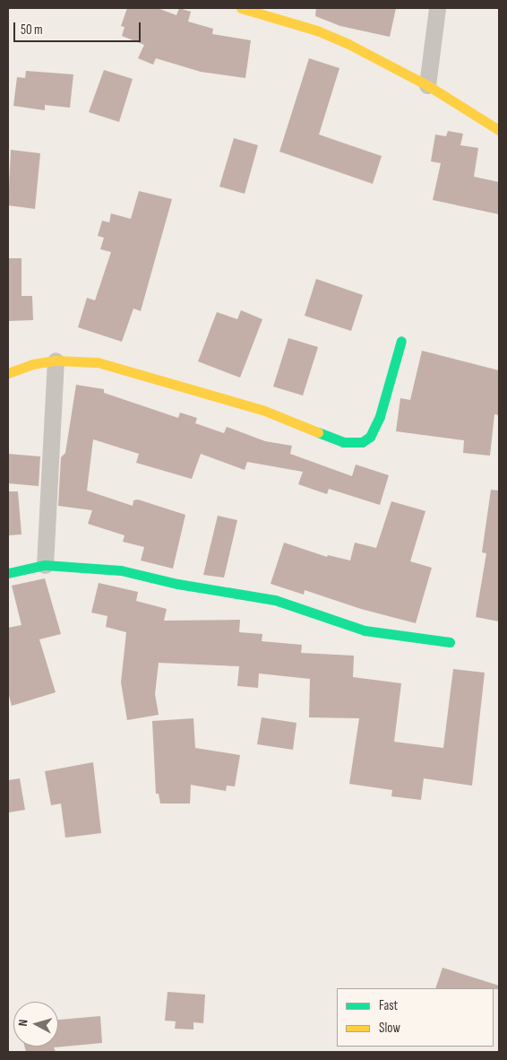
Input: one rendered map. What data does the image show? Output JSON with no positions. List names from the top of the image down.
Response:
{
  "legend": ["Fast", "Slow"],
  "scale_bar": "50 m",
  "north": "left"
}
